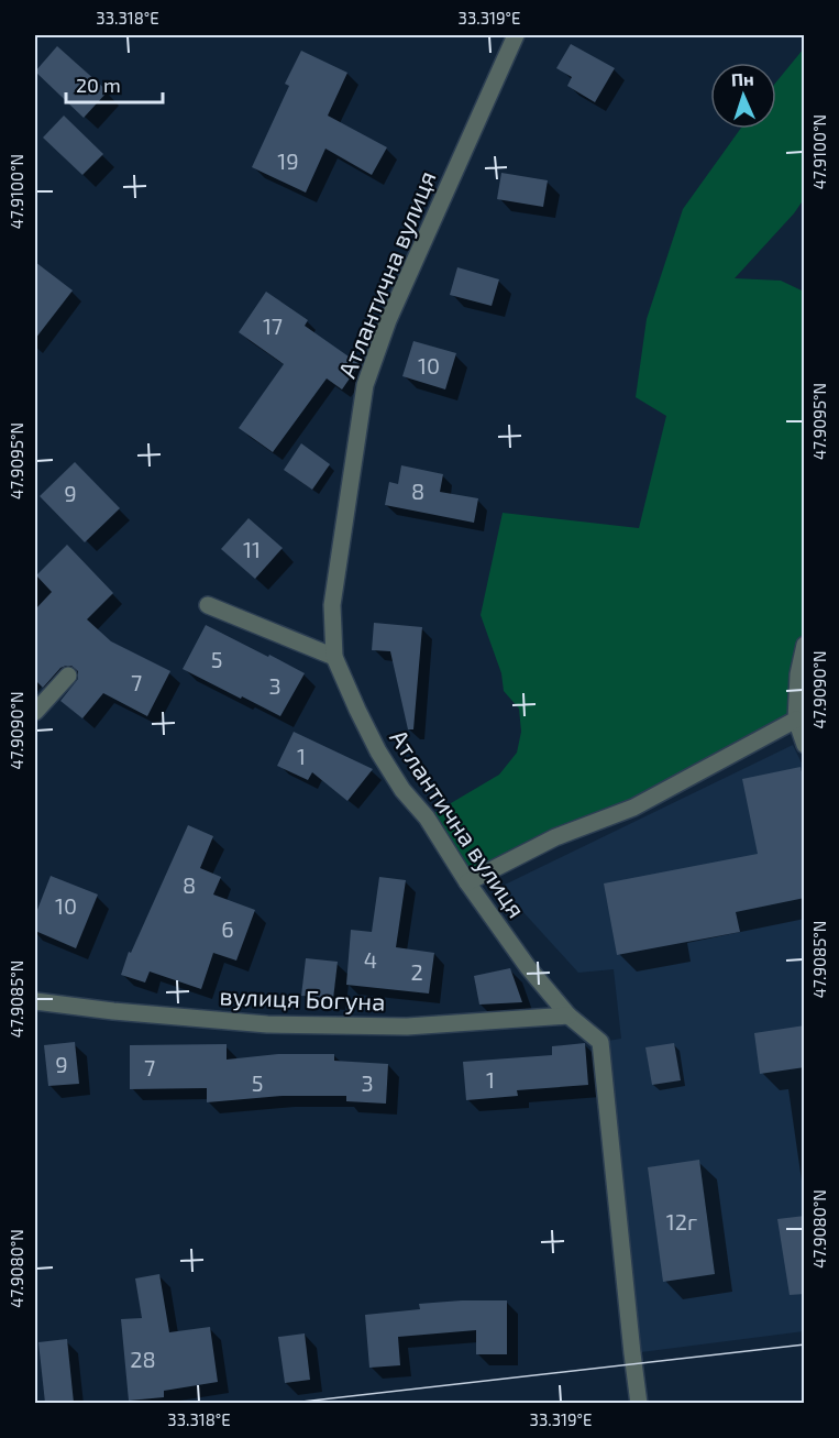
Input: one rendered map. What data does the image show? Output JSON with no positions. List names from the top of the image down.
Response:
{
  "streets": {
    "street": ["Атлантична вулиця", "вулиця Богуна"]
  },
  "crossings": [
    ["Атлантична вулиця", "вулиця Богуна"]
  ],
  "house_numbers": [
    "19",
    "17",
    "10",
    "8",
    "9",
    "11",
    "5",
    "7",
    "3",
    "1",
    "8",
    "10",
    "6",
    "4",
    "2",
    "9",
    "7",
    "1",
    "5",
    "3",
    "12г",
    "28"
  ],
  "scale_bar": "20 m",
  "north": "top",
  "coordinates": [
    "33.318°E",
    "33.319°E",
    "47.9100°N",
    "47.9095°N",
    "47.9090°N",
    "47.9085°N",
    "47.9080°N"
  ]
}
